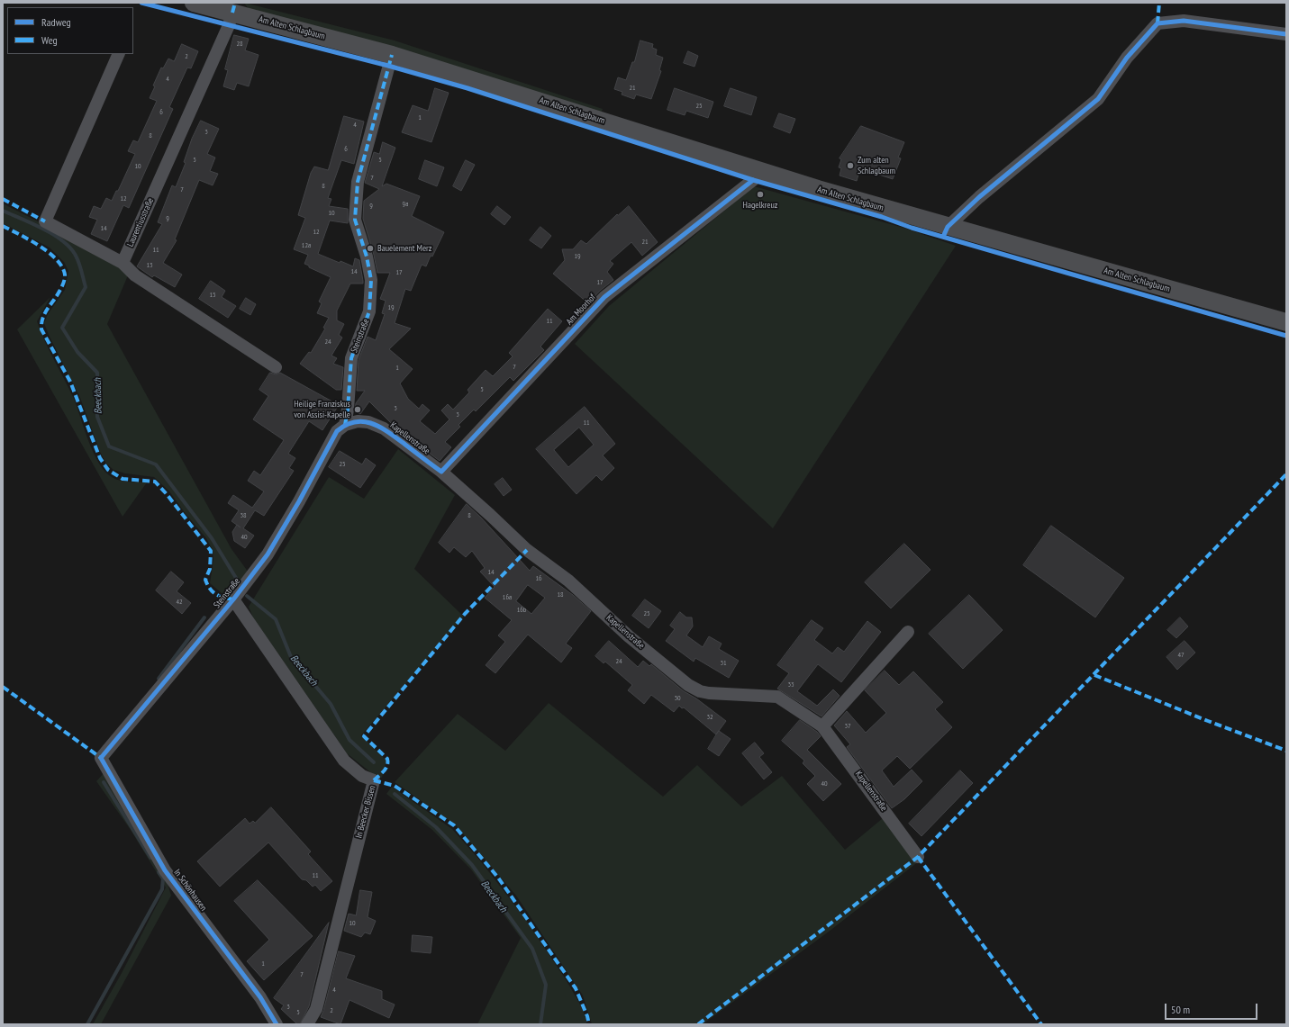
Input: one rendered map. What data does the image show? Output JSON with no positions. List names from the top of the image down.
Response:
{
  "streets": {
    "main road": ["Am Alten Schlagbaum"],
    "street": [
      "Laurentiusstraße",
      "Am Moorhof",
      "Steinstraße",
      "Kapellenstraße",
      "In Beecker Bissen",
      "In Schönhausen"
    ]
  },
  "crossings": [
    ["Am Alten Schlagbaum", "Laurentiusstraße"],
    ["Am Alten Schlagbaum", "Am Moorhof"],
    ["Am Alten Schlagbaum", "Steinstraße"],
    ["Am Moorhof", "Kapellenstraße"],
    ["Steinstraße", "Kapellenstraße"],
    ["Steinstraße", "In Beecker Bissen"],
    ["Steinstraße", "In Schönhausen"]
  ],
  "water": ["Beeckbach"],
  "places": [
    "Zum alten Schlagbaum",
    "Hagelkreuz",
    "Bauelement Merz",
    "Heilige Franziskus von Assisi-Kapelle"
  ],
  "house_numbers": [
    "28",
    "2",
    "4",
    "21",
    "25",
    "6",
    "1",
    "4",
    "3",
    "8",
    "6",
    "5",
    "5",
    "10",
    "7",
    "8",
    "7",
    "12",
    "9a",
    "9",
    "10",
    "9",
    "14",
    "12",
    "21",
    "12a",
    "11",
    "19",
    "13",
    "14",
    "17",
    "17",
    "15",
    "19",
    "11",
    "24",
    "7",
    "1",
    "5",
    "3",
    "3",
    "11",
    "25",
    "38",
    "8",
    "40",
    "14",
    "16",
    "18",
    "16a",
    "42",
    "16b",
    "25",
    "47",
    "24",
    "31",
    "33",
    "30",
    "32",
    "37",
    "40",
    "11",
    "10",
    "1",
    "7",
    "4",
    "3",
    "2",
    "5"
  ],
  "legend": ["Radweg", "Weg"],
  "scale_bar": "50 m"
}
